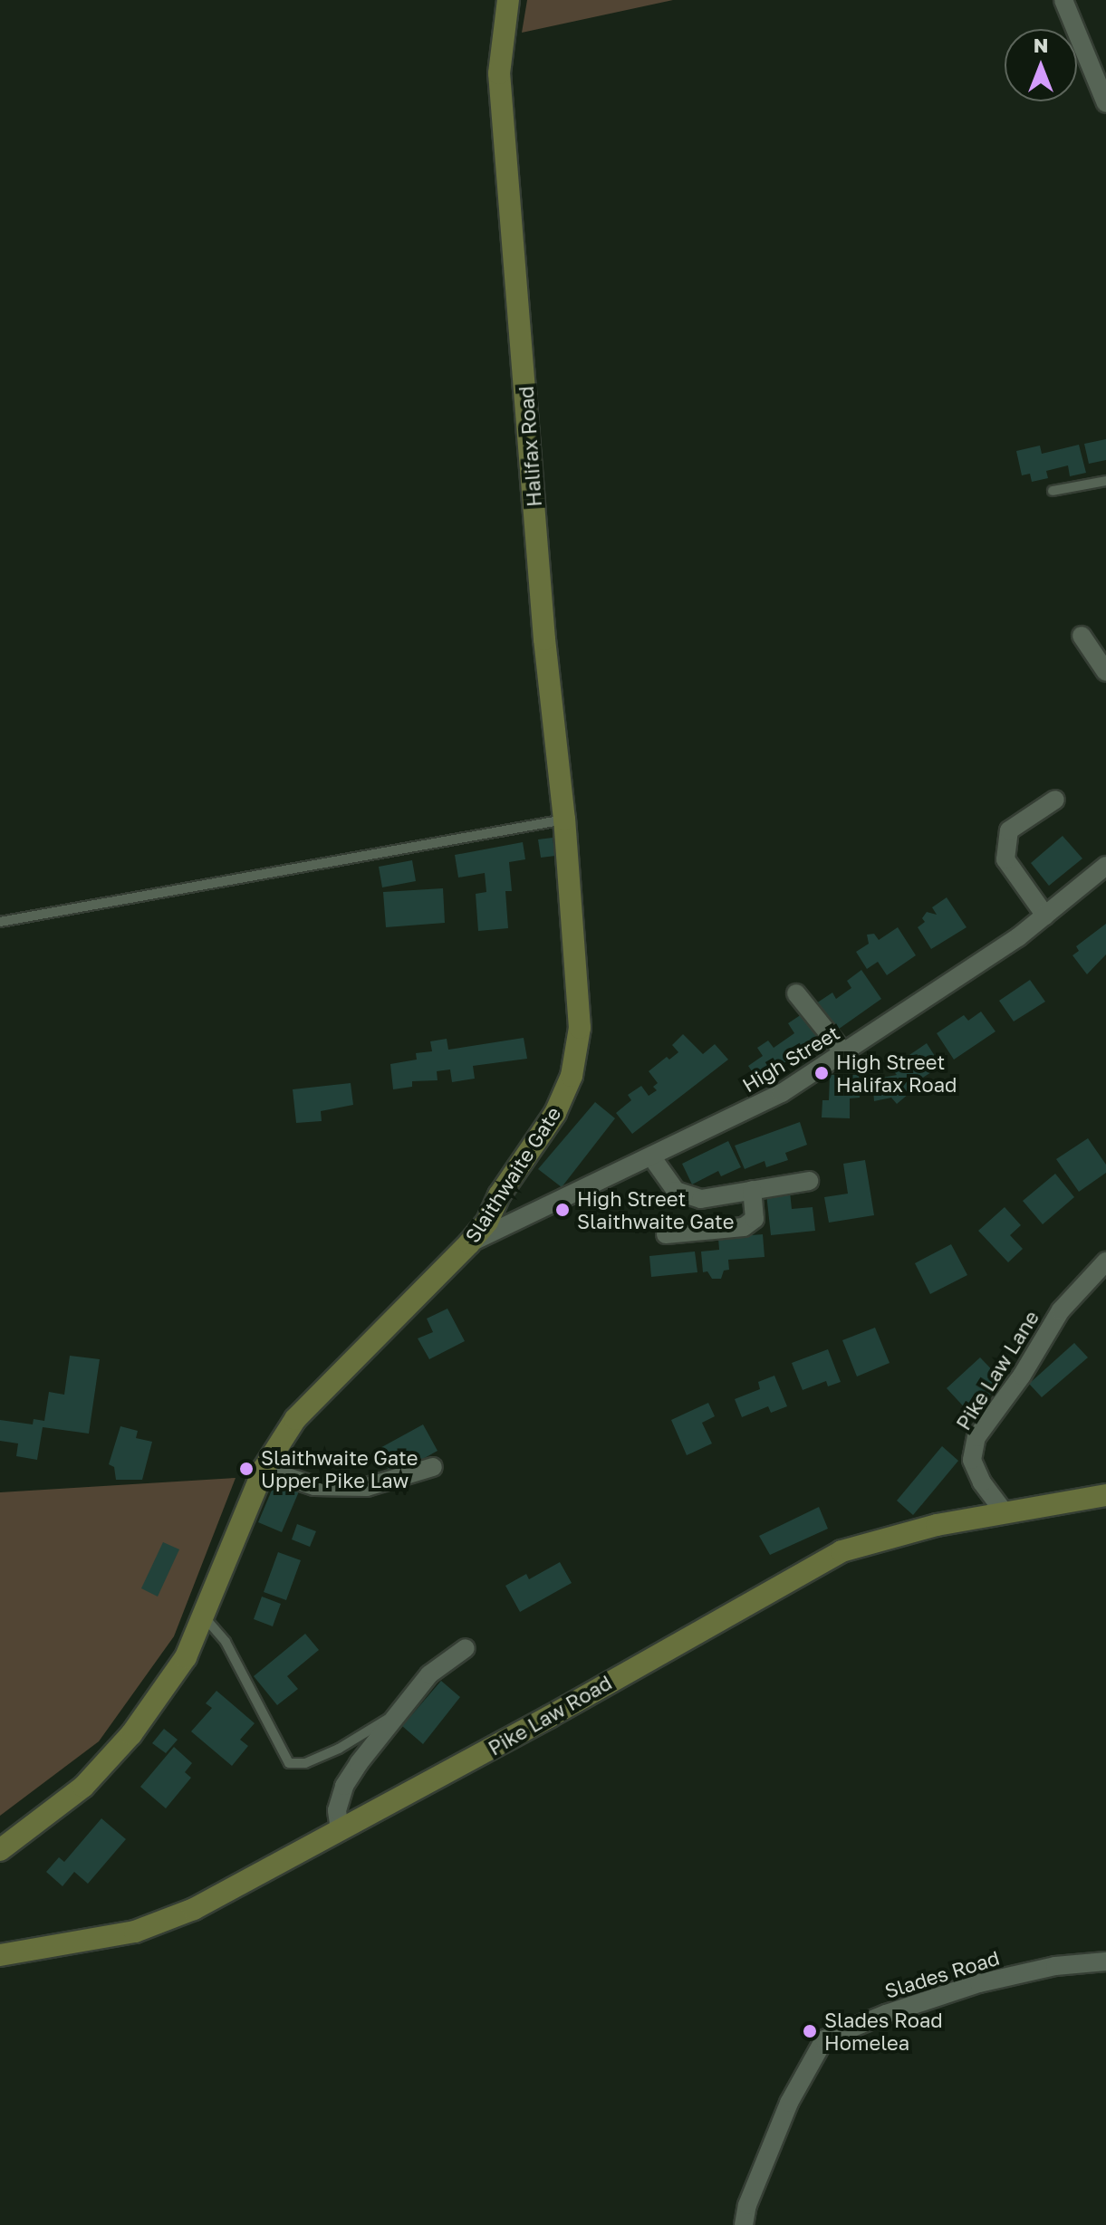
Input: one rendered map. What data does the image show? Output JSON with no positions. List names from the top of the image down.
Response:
{
  "streets": {
    "street": [
      "Halifax Road",
      "High Street",
      "Slaithwaite Gate",
      "Pike Law Lane",
      "Pike Law Road",
      "Slades Road"
    ]
  },
  "crossings": [
    ["Halifax Road", "Slaithwaite Gate"],
    ["High Street", "Slaithwaite Gate"],
    ["Pike Law Lane", "Pike Law Road"]
  ],
  "places": [
    "High Street Halifax Road",
    "High Street Slaithwaite Gate",
    "Slaithwaite Gate Upper Pike Law",
    "Slades Road Homelea"
  ],
  "north": "top"
}
